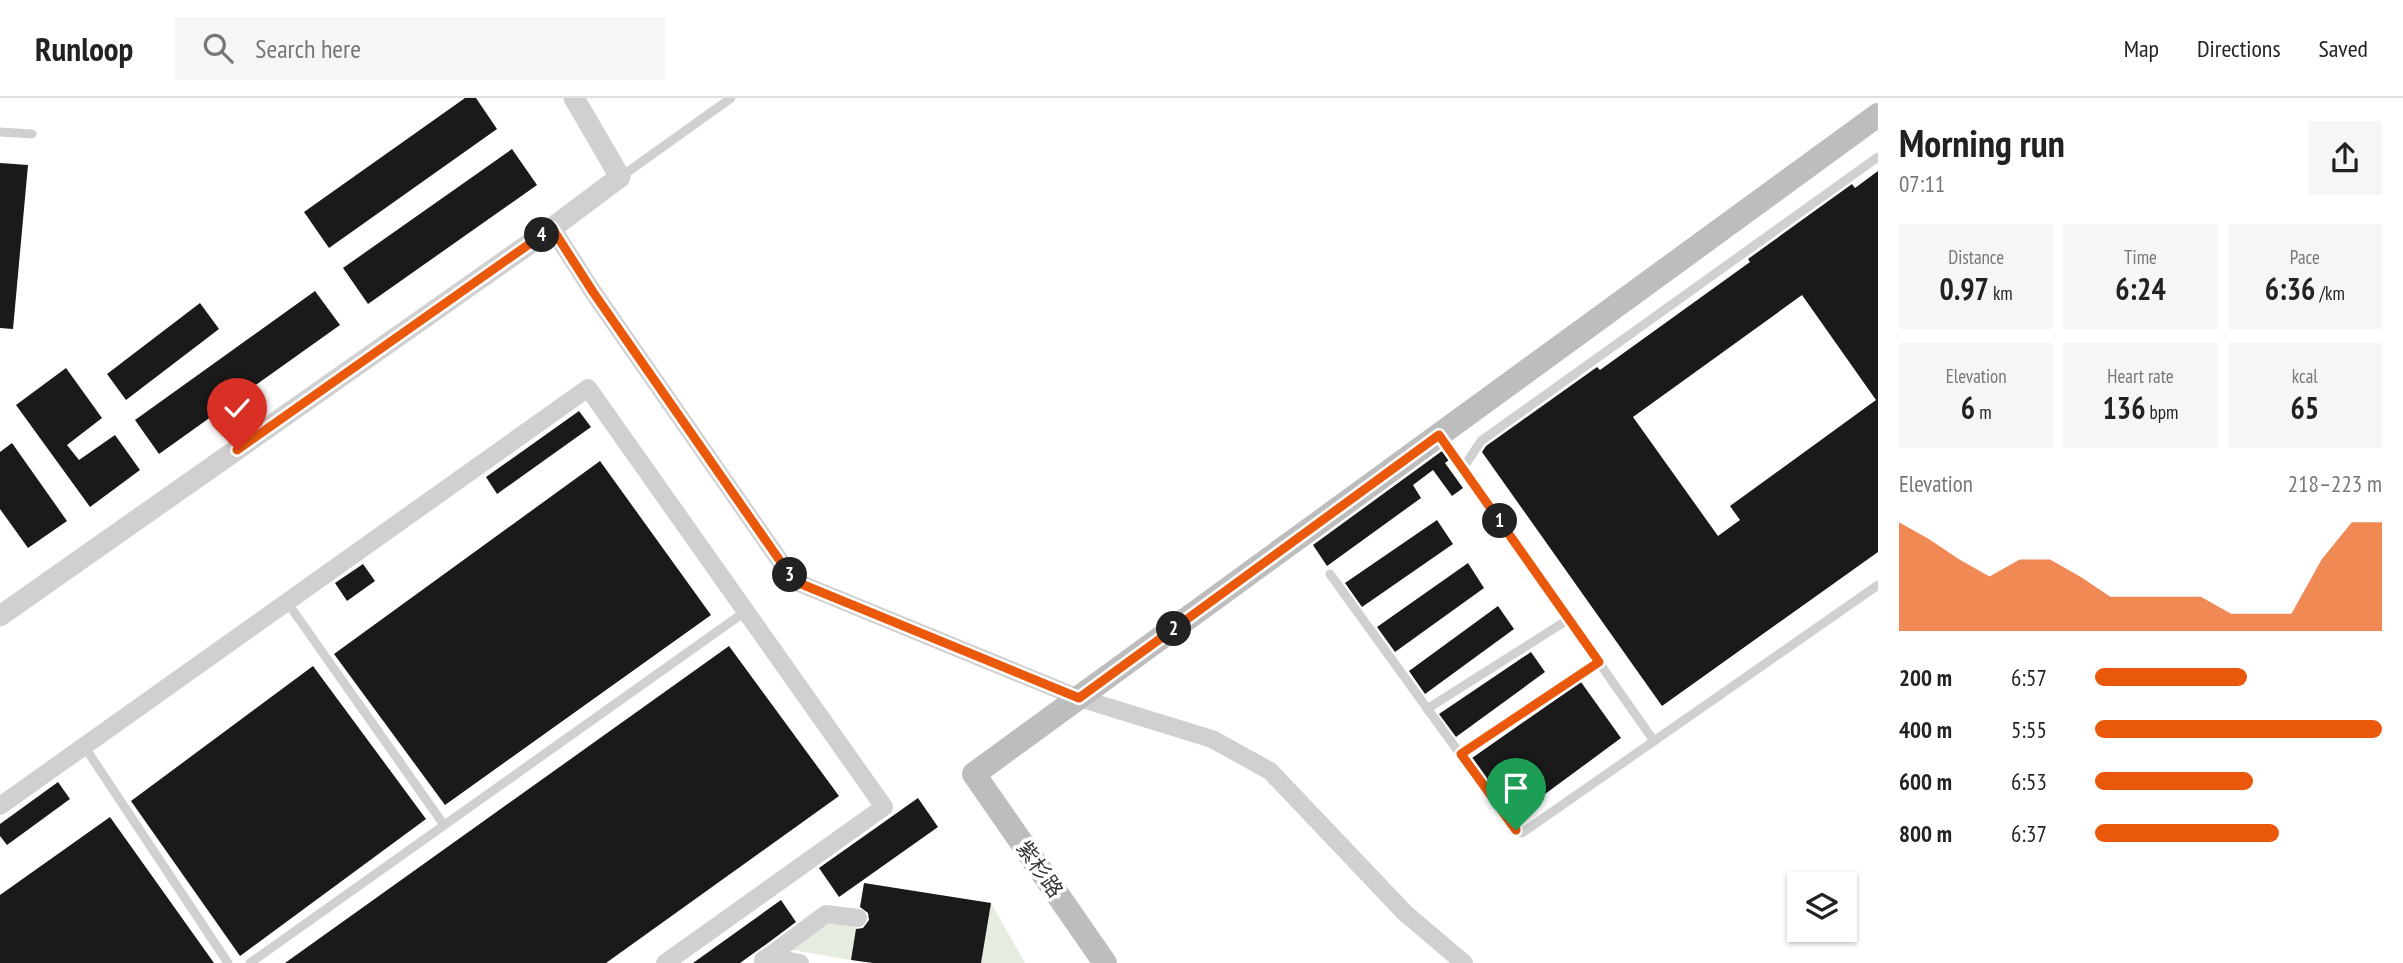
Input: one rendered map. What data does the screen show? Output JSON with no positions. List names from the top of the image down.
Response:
{
  "streets": {
    "main road": ["紫杉路"]
  },
  "page": {
    "header": "Runloop",
    "search": "Search here",
    "nav": ["Map", "Directions", "Saved"],
    "heading": ["Morning run", "07:11"],
    "pins": [
      "4",
      "1",
      "3",
      "2"
    ],
    "stats": [
      ["Distance", "0.97 km"],
      ["Time", "6:24"],
      ["Pace", "6:36 /km"],
      ["Elevation", "6 m"],
      ["Heart rate", "136 bpm"],
      ["kcal", "65"]
    ],
    "chart": ["Elevation", "218–223 m"],
    "list": [
      {
        "name": "200 m",
        "note": "6:57"
      },
      {
        "name": "400 m",
        "note": "5:55"
      },
      {
        "name": "600 m",
        "note": "6:53"
      },
      {
        "name": "800 m",
        "note": "6:37"
      }
    ]
  }
}
